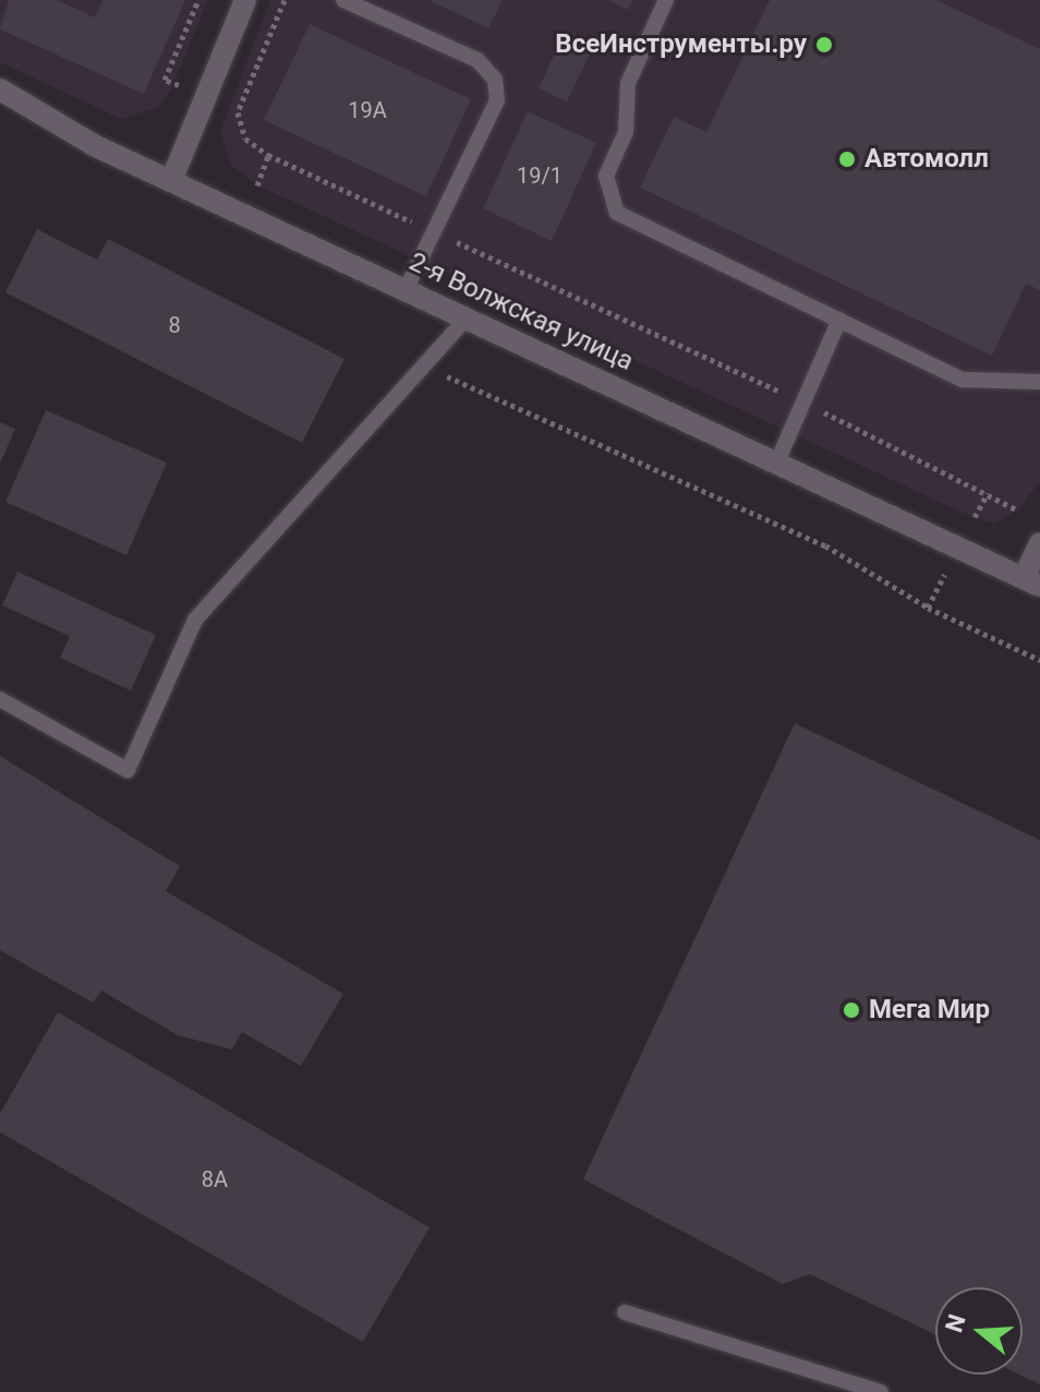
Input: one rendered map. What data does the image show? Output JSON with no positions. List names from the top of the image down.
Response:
{
  "streets": {
    "street": ["2-я Волжская улица"]
  },
  "places": ["ВсеИнструменты.ру", "Автомолл", "Мега Мир"],
  "house_numbers": [
    "19А",
    "19/1",
    "8",
    "8А"
  ],
  "north": "left"
}
